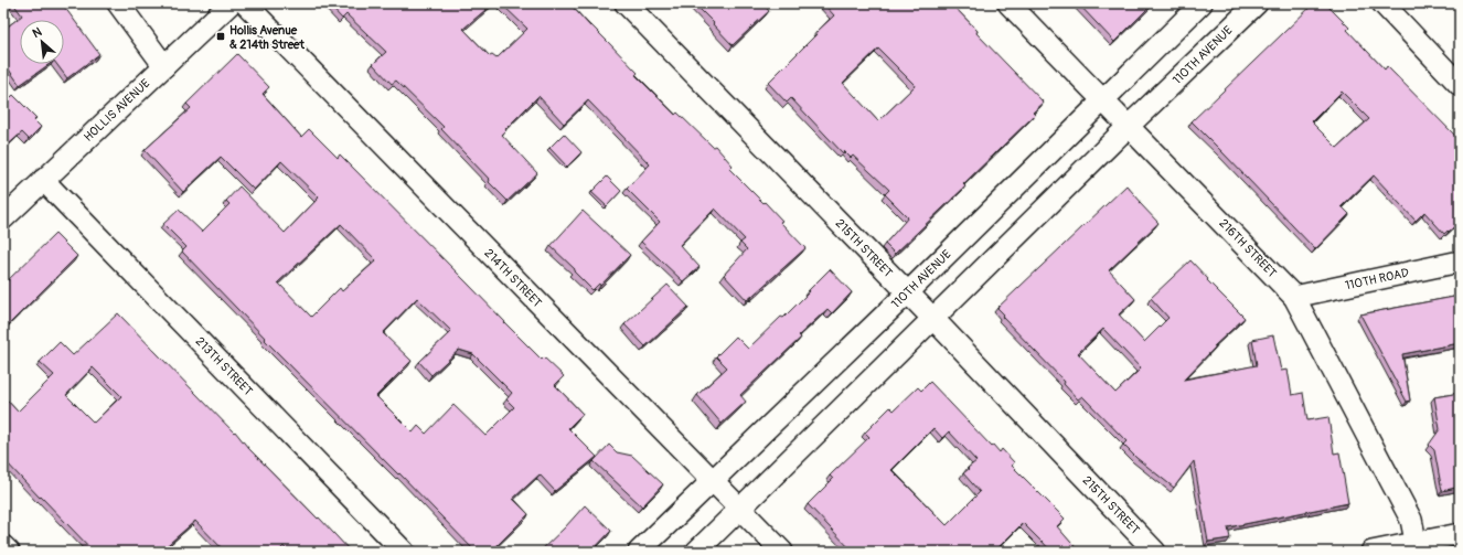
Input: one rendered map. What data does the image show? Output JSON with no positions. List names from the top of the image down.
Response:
{
  "streets": {
    "street": [
      "110TH AVENUE",
      "HOLLIS AVENUE",
      "215TH STREET",
      "216TH STREET",
      "214TH STREET",
      "110TH ROAD",
      "213TH STREET"
    ]
  },
  "crossings": [
    ["110TH AVENUE", "215TH STREET"],
    ["110TH AVENUE", "216TH STREET"],
    ["110TH AVENUE", "214TH STREET"],
    ["HOLLIS AVENUE", "213TH STREET"],
    ["216TH STREET", "110TH ROAD"]
  ],
  "places": {
    "transit": ["Hollis Avenue & 214th Street"]
  },
  "north": "top left"
}
